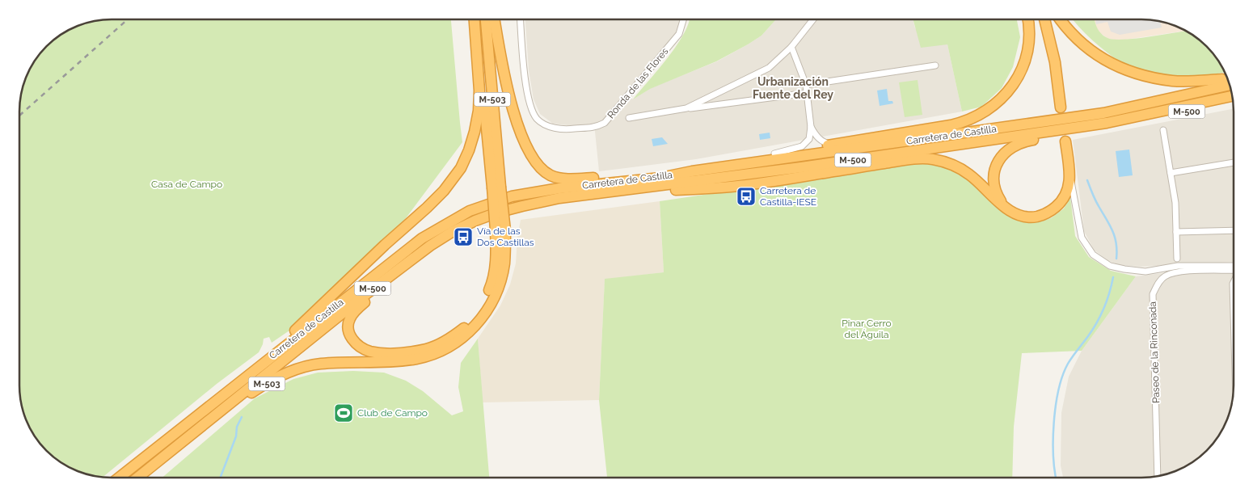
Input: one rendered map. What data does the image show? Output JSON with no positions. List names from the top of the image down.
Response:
{
  "streets": {
    "highway": ["M-503", "M-500", "Carretera de Castilla"],
    "street": ["Ronda de las Flores", "Paseo de la Rinconada"]
  },
  "crossings": [
    ["M-503", "M-500"],
    ["M-503", "Carretera de Castilla"],
    ["M-500", "Carretera de Castilla"]
  ],
  "districts": ["Urbanización Fuente del Rey"],
  "parks": ["Casa de Campo", "Pinar Cerro del Águila"],
  "places": {
    "bus stop": ["Carretera de Castilla-IESE", "Vía de las Dos Castillas"],
    "sports": ["Club de Campo"]
  }
}
